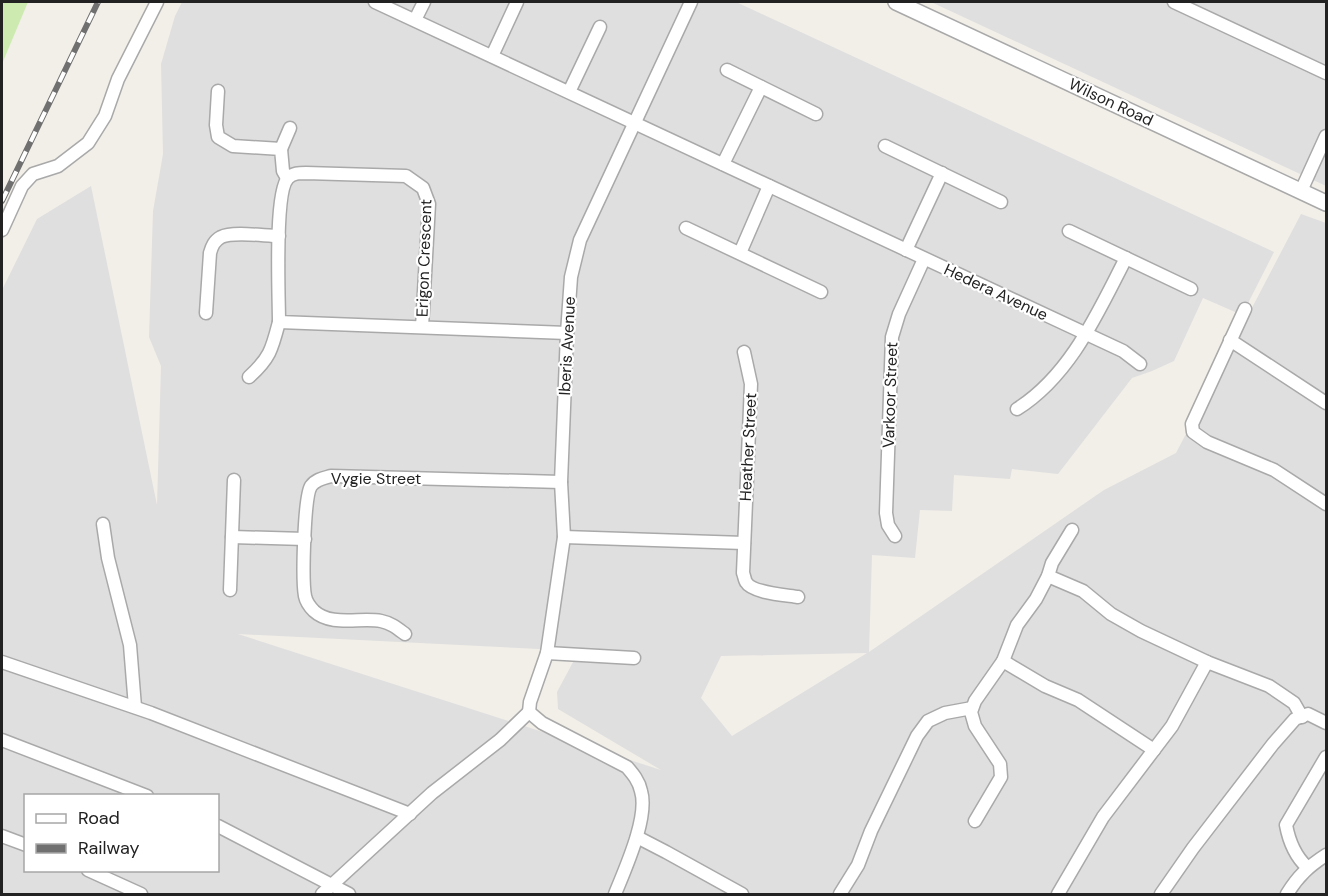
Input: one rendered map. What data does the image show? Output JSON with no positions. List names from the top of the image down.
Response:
{
  "streets": {
    "street": [
      "Wilson Road",
      "Erigon Crescent",
      "Hedera Avenue",
      "Iberis Avenue",
      "Varkoor Street",
      "Heather Street",
      "Vygie Street"
    ]
  },
  "crossings": [
    ["Erigon Crescent", "Iberis Avenue"],
    ["Hedera Avenue", "Iberis Avenue"],
    ["Hedera Avenue", "Varkoor Street"],
    ["Iberis Avenue", "Vygie Street"]
  ],
  "legend": ["Road", "Railway"]
}
